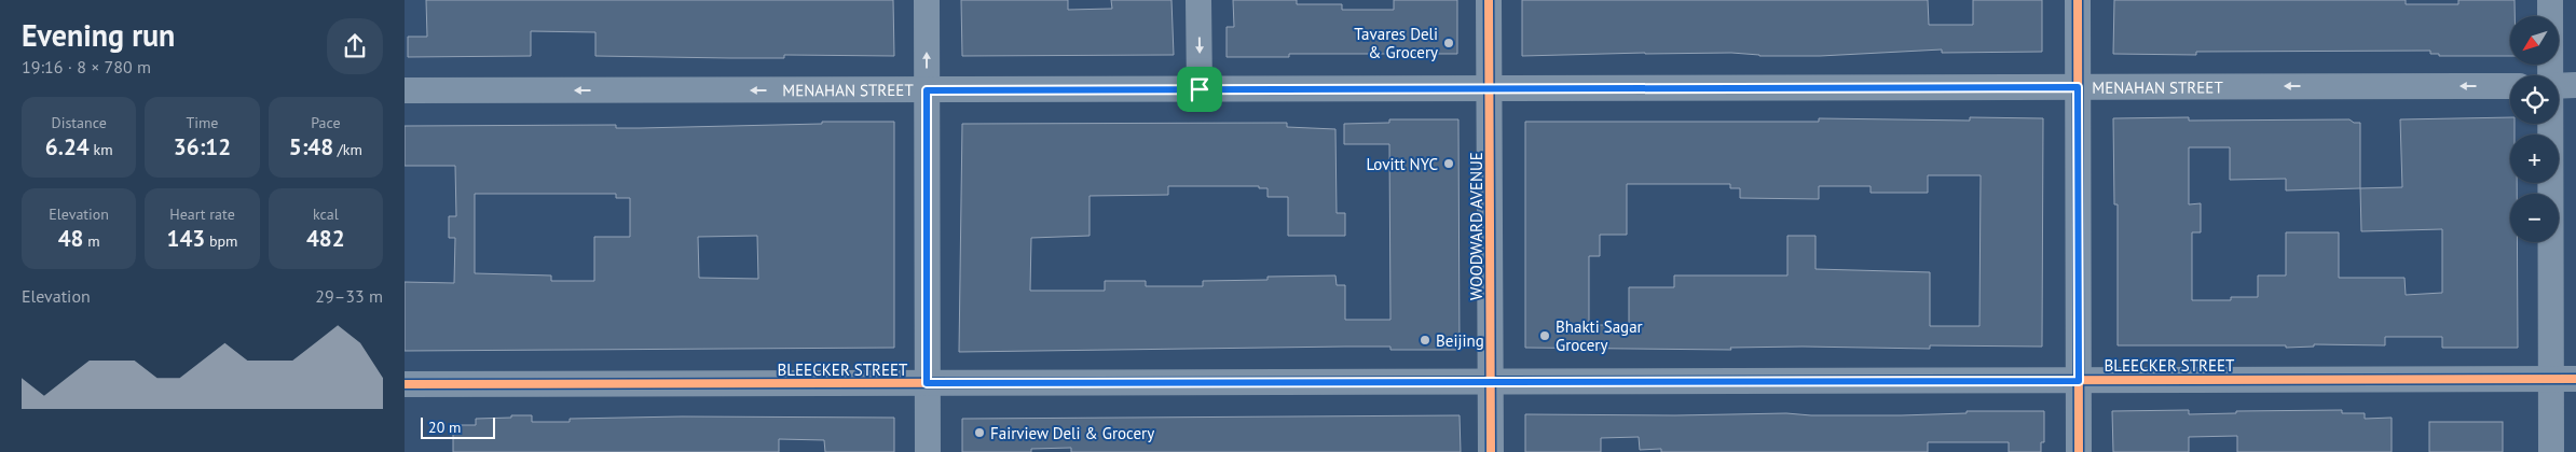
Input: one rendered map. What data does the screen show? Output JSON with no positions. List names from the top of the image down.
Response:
{
  "streets": {
    "street": ["MENAHAN STREET", "WOODWARD AVENUE", "BLEECKER STREET"]
  },
  "crossings": [
    ["MENAHAN STREET", "WOODWARD AVENUE"],
    ["WOODWARD AVENUE", "BLEECKER STREET"]
  ],
  "one_way": ["MENAHAN STREET"],
  "places": [
    "Tavares Deli & Grocery",
    "Lovitt NYC",
    "Bhakti Sagar Grocery",
    "Beijing",
    "Fairview Deli & Grocery"
  ],
  "scale_bar": "20 m",
  "north": "bottom left",
  "page": {
    "heading": ["Evening run", "19:16 · 8 × 780 m"],
    "map_buttons": ["+", "−"],
    "stats": [
      ["Distance", "6.24 km"],
      ["Time", "36:12"],
      ["Pace", "5:48 /km"],
      ["Elevation", "48 m"],
      ["Heart rate", "143 bpm"],
      ["kcal", "482"]
    ],
    "chart": ["Elevation", "29–33 m"],
    "scale": "20 m"
  }
}
